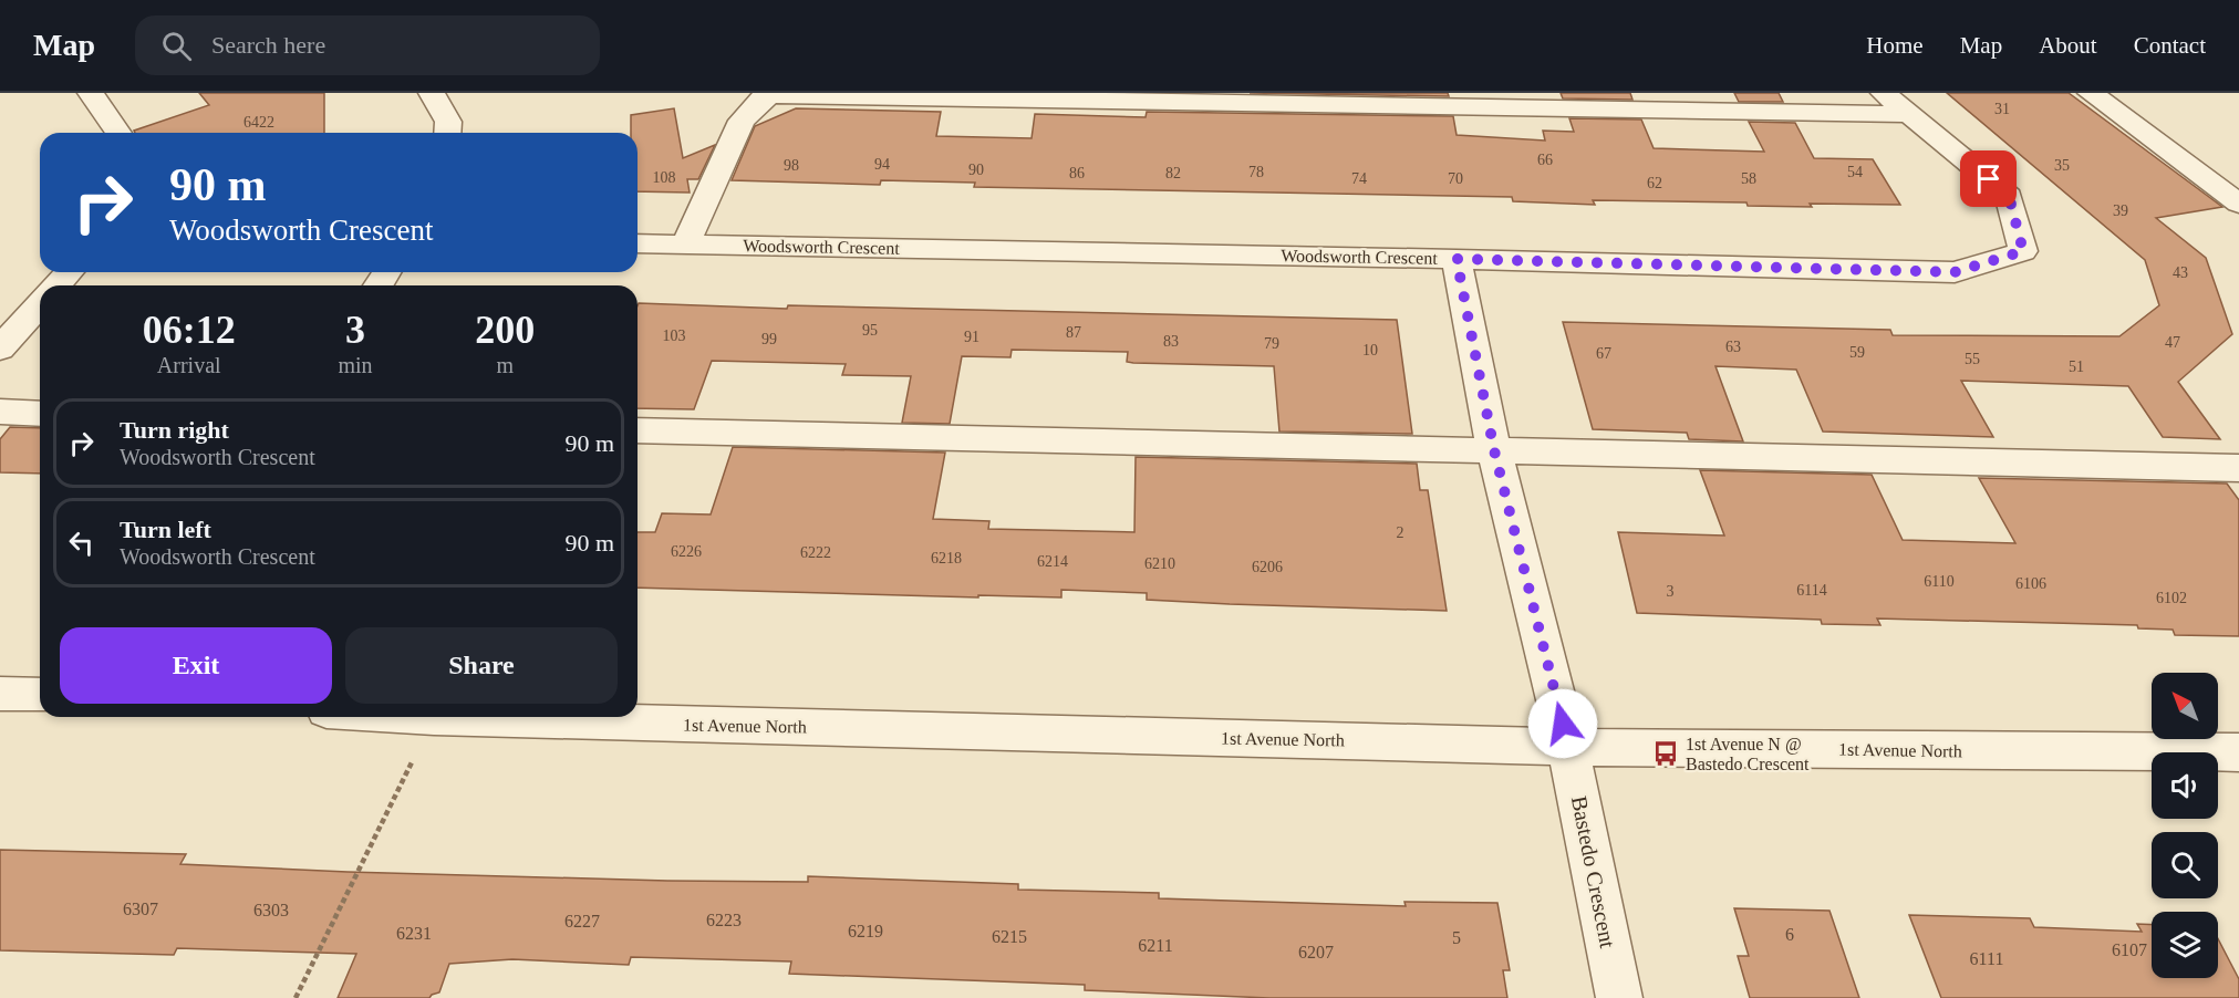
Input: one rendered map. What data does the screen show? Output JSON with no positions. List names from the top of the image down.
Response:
{
  "streets": {
    "street": ["Woodsworth Crescent", "1st Avenue North", "Bastedo Crescent"]
  },
  "crossings": [
    ["Woodsworth Crescent", "Bastedo Crescent"],
    ["1st Avenue North", "Bastedo Crescent"]
  ],
  "places": {
    "bus stop": ["1st Avenue N @ Bastedo Crescent"]
  },
  "house_numbers": [
    "31",
    "6422",
    "66",
    "94",
    "98",
    "35",
    "90",
    "78",
    "54",
    "86",
    "82",
    "108",
    "74",
    "70",
    "58",
    "62",
    "39",
    "43",
    "95",
    "87",
    "103",
    "91",
    "99",
    "83",
    "47",
    "79",
    "63",
    "10",
    "59",
    "67",
    "55",
    "51",
    "2",
    "6226",
    "6222",
    "6218",
    "6214",
    "6210",
    "6206",
    "6110",
    "6106",
    "6114",
    "3",
    "6102",
    "6307",
    "6303",
    "6223",
    "6227",
    "6219",
    "6231",
    "6",
    "6215",
    "5",
    "6211",
    "6107",
    "6207",
    "6111"
  ],
  "north": "top left",
  "page": {
    "header": "Map",
    "search": "Search here",
    "nav": [
      "Home",
      "Map",
      "About",
      "Contact"
    ],
    "turn": ["90 m", "Woodsworth Crescent"],
    "eta": [
      "06:12",
      "Arrival",
      "3",
      "min",
      "200",
      "m"
    ],
    "list": [
      {
        "name": "Turn right",
        "note": "Woodsworth Crescent",
        "value": "90 m"
      },
      {
        "name": "Turn left",
        "note": "Woodsworth Crescent",
        "value": "90 m"
      }
    ],
    "buttons": ["Exit", "Share"]
  }
}
